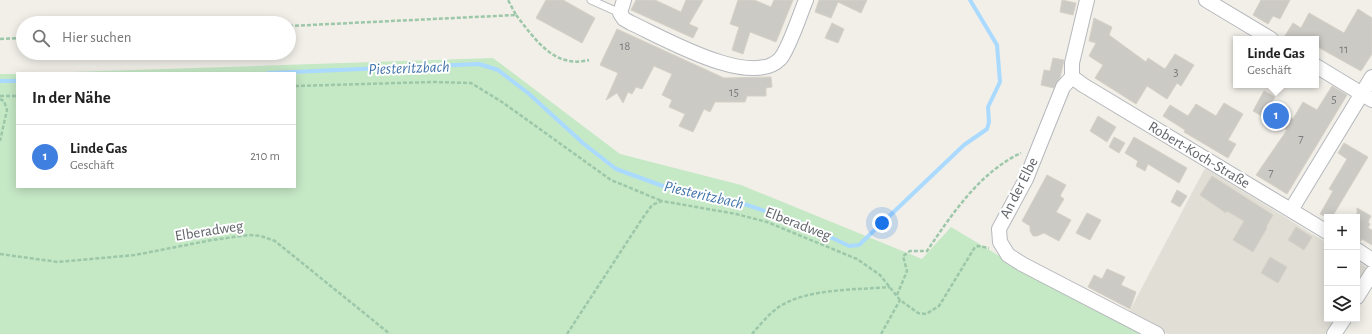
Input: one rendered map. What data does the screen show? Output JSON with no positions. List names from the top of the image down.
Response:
{
  "streets": {
    "street": ["Robert-Koch-Straße", "An der Elbe"],
    "path": ["Elberadweg"]
  },
  "crossings": [
    ["Robert-Koch-Straße", "An der Elbe"],
    ["An der Elbe", "Elberadweg"]
  ],
  "water": ["Piesteritzbach"],
  "house_numbers": [
    "18",
    "11",
    "3",
    "15",
    "5",
    "7",
    "7"
  ],
  "page": {
    "search": "Hier suchen",
    "popup": ["Linde Gas", "Geschäft"],
    "heading": "In der Nähe",
    "pins": "1",
    "list": [
      {
        "mark": "1",
        "name": "Linde Gas",
        "note": "Geschäft",
        "value": "210 m"
      }
    ],
    "map_buttons": ["+", "−"]
  }
}
